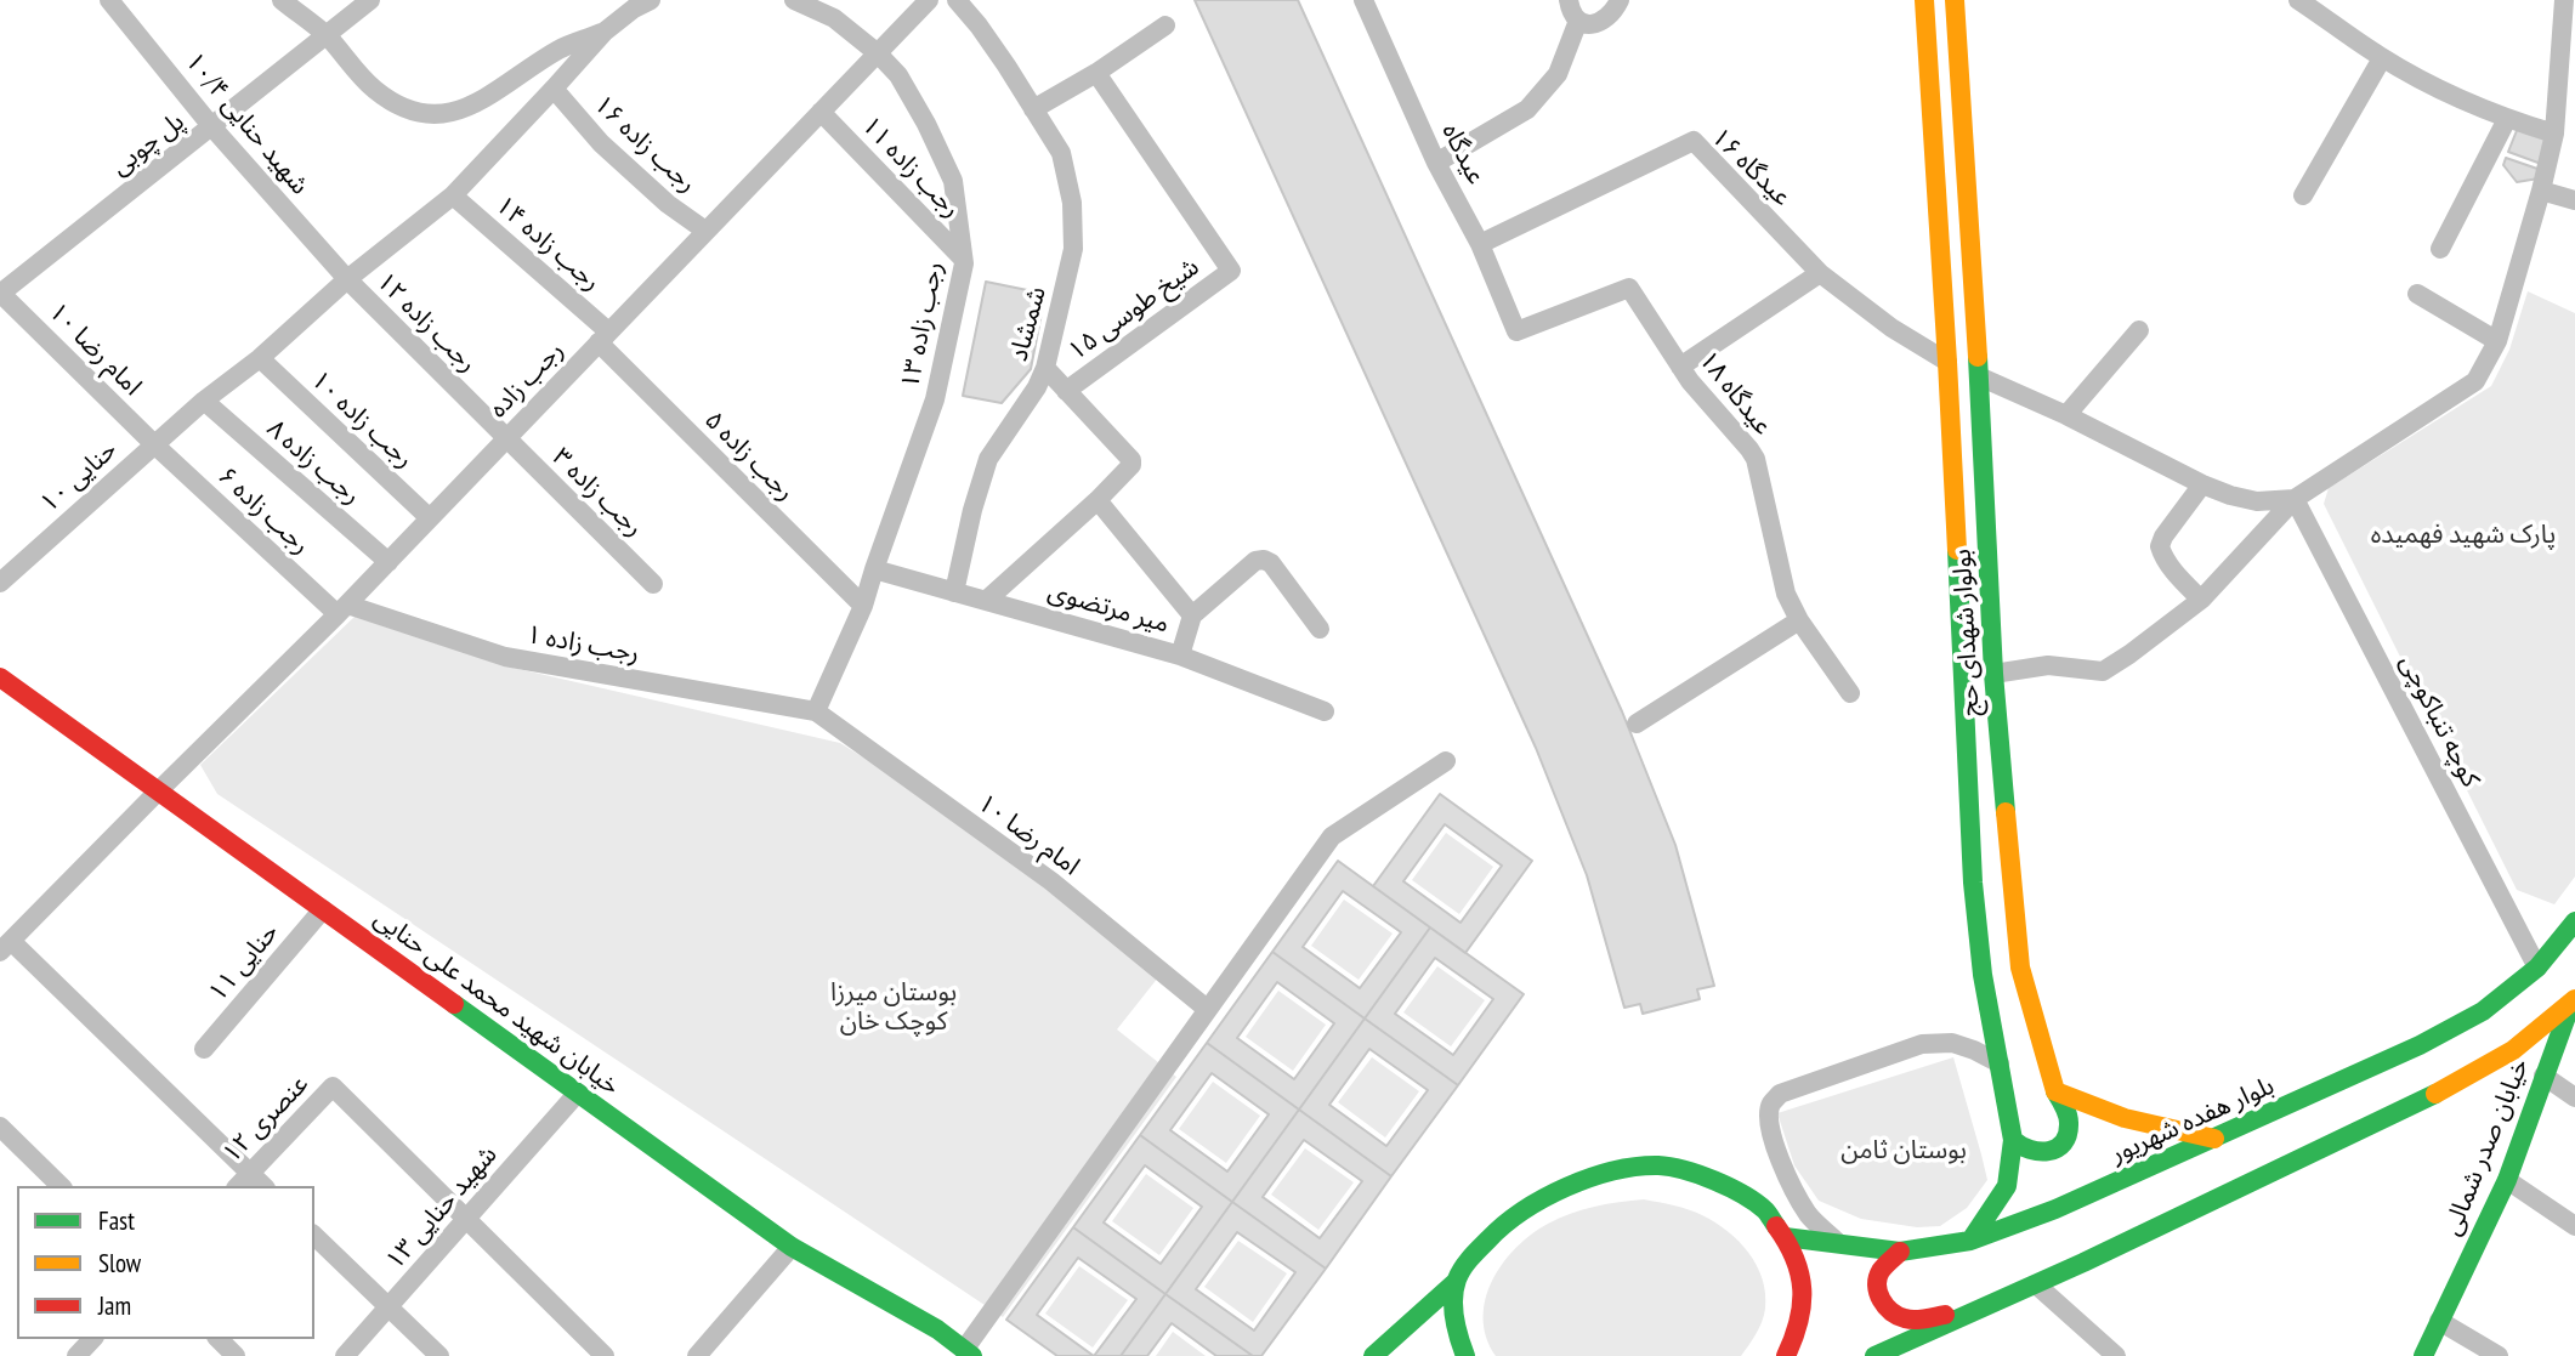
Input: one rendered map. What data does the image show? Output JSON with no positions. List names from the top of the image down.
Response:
{
  "streets": {
    "main road": [
      "بولوار شهدای حج",
      "خیابان شهید محمد علی حنایی",
      "بلوار هفده شهریور",
      "خیابان صدر شمالی"
    ],
    "street": [
      "شهید حنایی ۱۰/۴",
      "پل چوبی",
      "رجب زاده ۱۶",
      "عیدگاه",
      "رجب زاده ۱۱",
      "عیدگاه ۱۶",
      "رجب زاده ۱۴",
      "۱۵ شیخ طوسی",
      "رجب زاده ۱۲",
      "شمشاد",
      "رجب زاده ۱۳",
      "امام رضا ۱۰",
      "رجب زاده",
      "عیدگاه ۱۸",
      "رجب زاده ۱۰",
      "رجب زاده ۵",
      "رجب زاده ۸",
      "حنایی ۱۰",
      "رجب زاده ۳",
      "رجب زاده ۶",
      "میر مرتضوی",
      "رجب زاده ۱",
      "کوچه تنباکوچی",
      "حنایی ۱۱",
      "عنصری ۱۲",
      "شهید حنایی ۱۳"
    ]
  },
  "crossings": [
    ["شهید حنایی ۱۰/۴", "پل چوبی"],
    ["شهید حنایی ۱۰/۴", "رجب زاده ۱۲"],
    ["شهید حنایی ۱۰/۴", "حنایی ۱۰"],
    ["پل چوبی", "امام رضا ۱۰"],
    ["رجب زاده ۱۶", "رجب زاده"],
    ["رجب زاده ۱۶", "حنایی ۱۰"],
    ["عیدگاه", "عیدگاه ۱۶"],
    ["عیدگاه", "عیدگاه ۱۸"],
    ["رجب زاده ۱۱", "رجب زاده ۱۳"],
    ["رجب زاده ۱۱", "رجب زاده"],
    ["عیدگاه ۱۶", "بولوار شهدای حج"],
    ["رجب زاده ۱۴", "رجب زاده"],
    ["رجب زاده ۱۴", "رجب زاده ۵"],
    ["رجب زاده ۱۴", "حنایی ۱۰"],
    ["رجب زاده ۱۲", "رجب زاده"],
    ["رجب زاده ۱۲", "حنایی ۱۰"],
    ["رجب زاده ۱۲", "رجب زاده ۳"],
    ["شمشاد", "میر مرتضوی"],
    ["رجب زاده ۱۳", "امام رضا ۱۰"],
    ["رجب زاده ۱۳", "رجب زاده"],
    ["رجب زاده ۱۳", "رجب زاده ۵"],
    ["رجب زاده ۱۳", "میر مرتضوی"],
    ["رجب زاده ۱۳", "رجب زاده ۱"],
    ["امام رضا ۱۰", "حنایی ۱۰"],
    ["امام رضا ۱۰", "رجب زاده ۶"],
    ["امام رضا ۱۰", "رجب زاده ۱"],
    ["رجب زاده", "رجب زاده ۱۰"],
    ["رجب زاده", "رجب زاده ۵"],
    ["رجب زاده", "رجب زاده ۸"],
    ["رجب زاده", "رجب زاده ۳"],
    ["رجب زاده", "رجب زاده ۶"],
    ["رجب زاده", "رجب زاده ۱"],
    ["رجب زاده", "خیابان شهید محمد علی حنایی"],
    ["رجب زاده ۱۰", "حنایی ۱۰"],
    ["رجب زاده ۸", "حنایی ۱۰"],
    ["حنایی ۱۰", "رجب زاده ۶"],
    ["رجب زاده ۶", "رجب زاده ۱"],
    ["بولوار شهدای حج", "بلوار هفده شهریور"],
    ["کوچه تنباکوچی", "بلوار هفده شهریور"],
    ["حنایی ۱۱", "خیابان شهید محمد علی حنایی"],
    ["خیابان شهید محمد علی حنایی", "شهید حنایی ۱۳"],
    ["عنصری ۱۲", "شهید حنایی ۱۳"]
  ],
  "parks": ["پارک شهید فهمیده", "بوستان میرزا کوچک خان", "بوستان ثامن"],
  "legend": ["Fast", "Slow", "Jam"]
}
